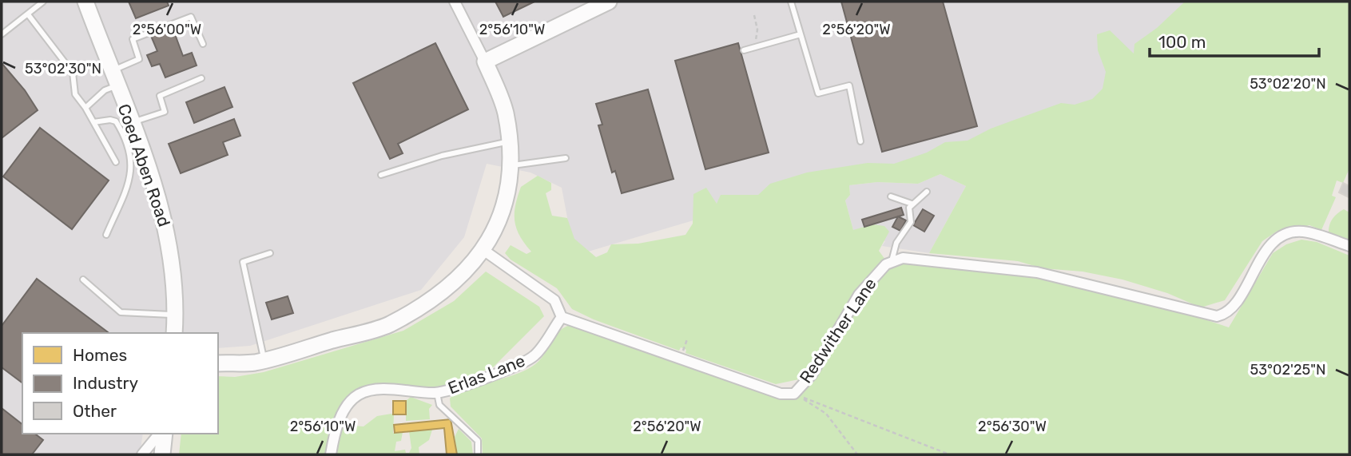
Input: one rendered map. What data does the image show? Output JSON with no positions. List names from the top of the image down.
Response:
{
  "streets": {
    "street": ["Coed Aben Road", "Redwither Lane", "Erlas Lane"]
  },
  "crossings": [
    ["Redwither Lane", "Erlas Lane"]
  ],
  "legend": ["Homes", "Industry", "Other"],
  "scale_bar": "100 m",
  "coordinates": [
    "2°56'10\"W",
    "2°56'00\"W",
    "2°56'20\"W",
    "53°02'30\"N",
    "53°02'20\"N",
    "53°02'25\"N",
    "2°56'30\"W"
  ]
}
